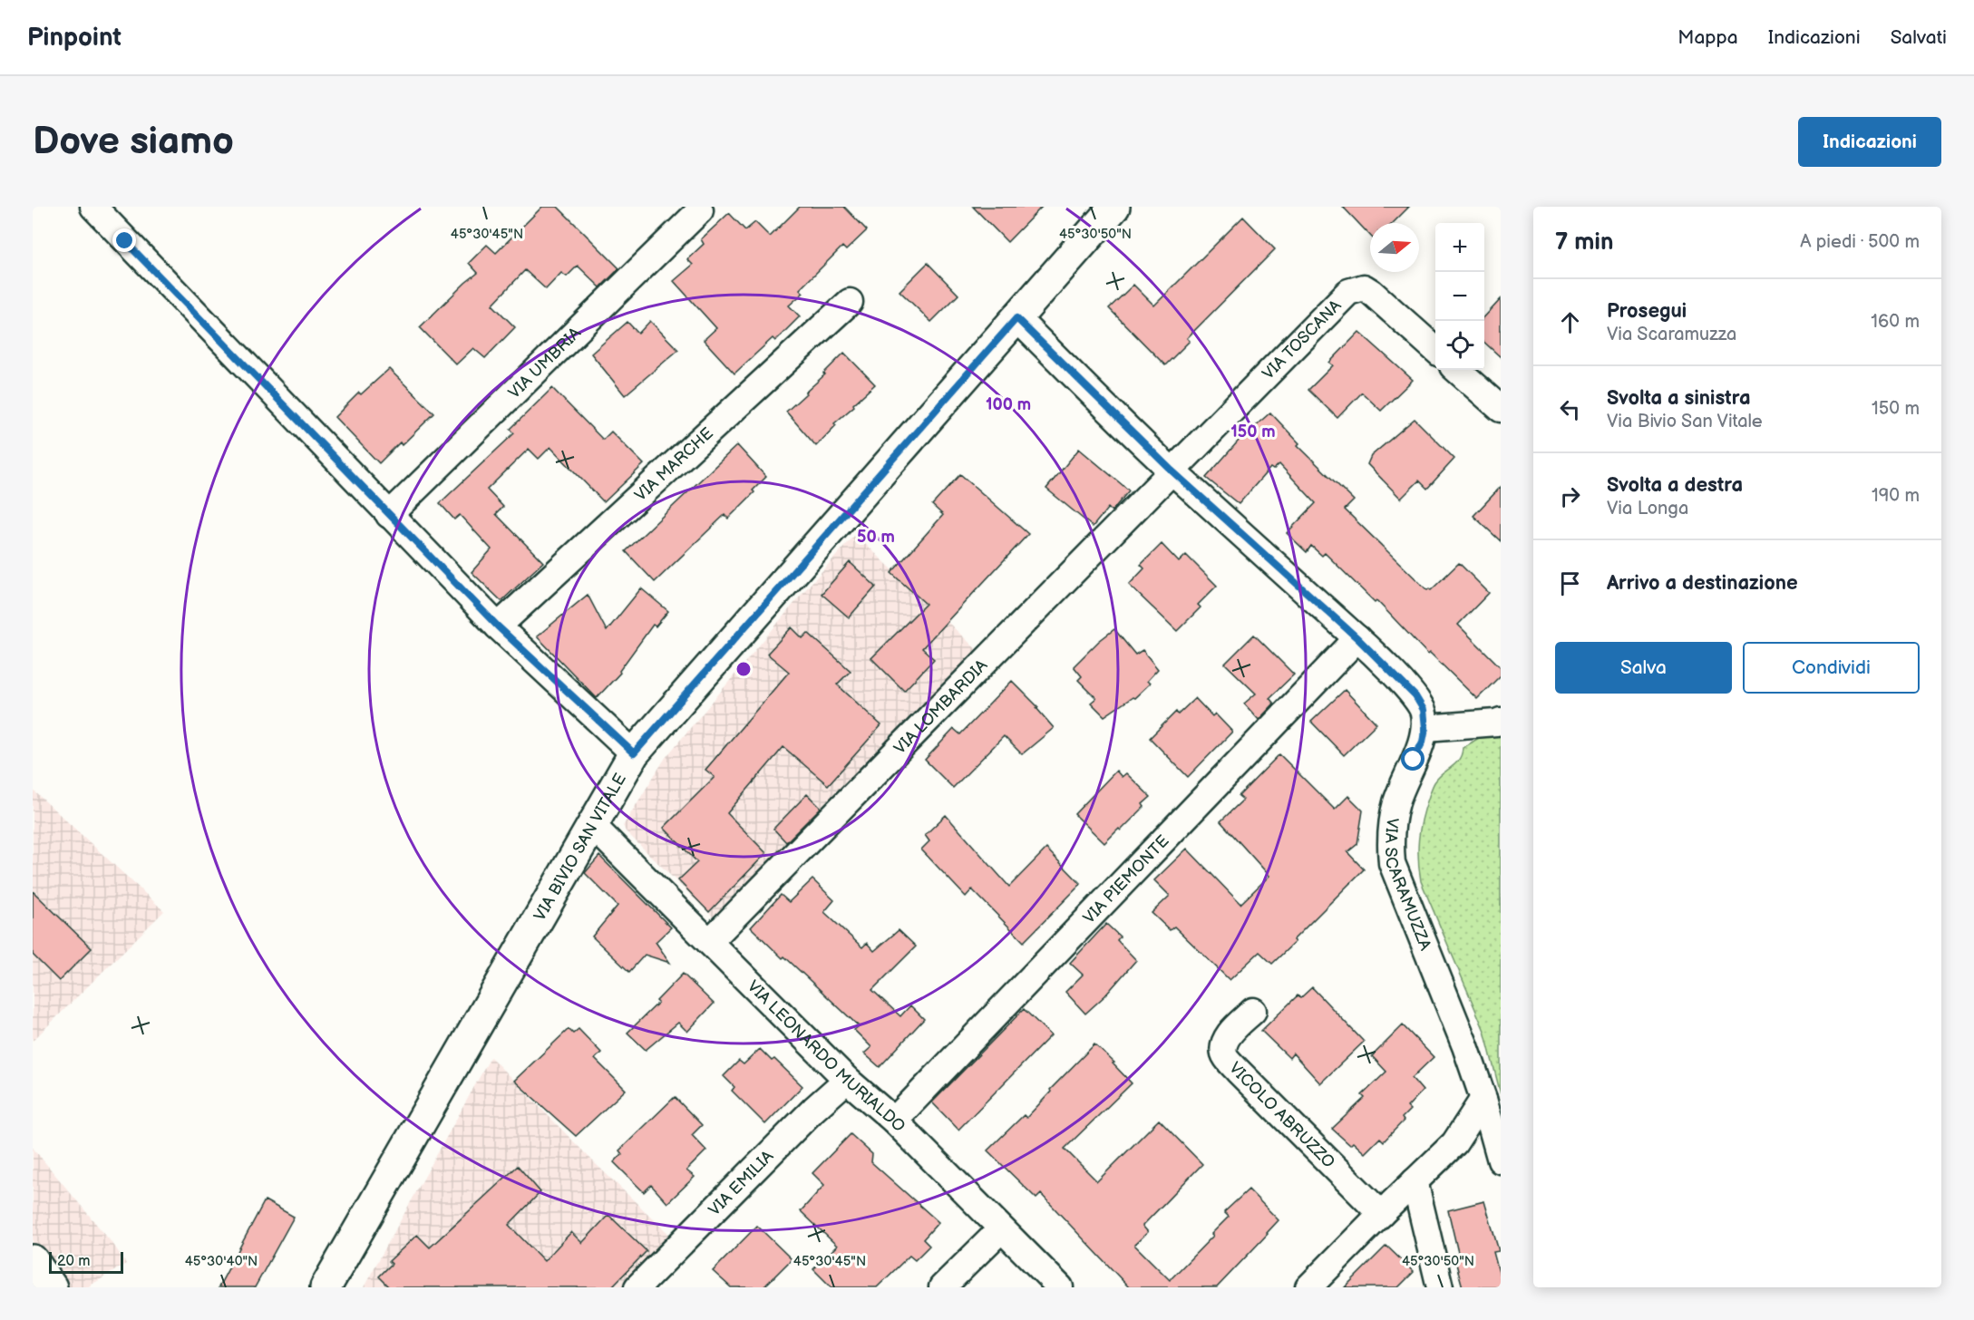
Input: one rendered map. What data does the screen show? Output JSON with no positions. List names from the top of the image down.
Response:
{
  "streets": {
    "main road": ["VIA BIVIO SAN VITALE"],
    "street": [
      "VIA TOSCANA",
      "VIA UMBRIA",
      "VIA MARCHE",
      "VIA LOMBARDIA",
      "VIA PIEMONTE",
      "VIA SCARAMUZZA",
      "VIA LEONARDO MURIALDO",
      "VICOLO ABRUZZO",
      "VIA EMILIA"
    ]
  },
  "crossings": [
    ["VIA TOSCANA", "VIA LOMBARDIA"],
    ["VIA LOMBARDIA", "VIA LEONARDO MURIALDO"],
    ["VIA BIVIO SAN VITALE", "VIA LEONARDO MURIALDO"],
    ["VIA PIEMONTE", "VIA LEONARDO MURIALDO"],
    ["VIA LEONARDO MURIALDO", "VIA EMILIA"]
  ],
  "scale_bar": "20 m",
  "north": "right",
  "page": {
    "header": "Pinpoint",
    "nav": ["Mappa", "Indicazioni", "Salvati"],
    "buttons": [
      "Indicazioni",
      ["Salva", "Condividi"]
    ],
    "title": "Dove siamo",
    "heading": ["7 min", "A piedi · 500 m"],
    "map_buttons": ["+", "−"],
    "list": [
      ["Prosegui", "Via Scaramuzza", "160 m"],
      ["Svolta a sinistra", "Via Bivio San Vitale", "150 m"],
      ["Svolta a destra", "Via Longa", "190 m"],
      "Arrivo a destinazione"
    ],
    "scale": "20 m"
  },
  "coordinates": ["45°30'45\"N", "45°30'50\"N", "45°30'40\"N"],
  "rings": ["100 m", "150 m", "50 m"]
}
